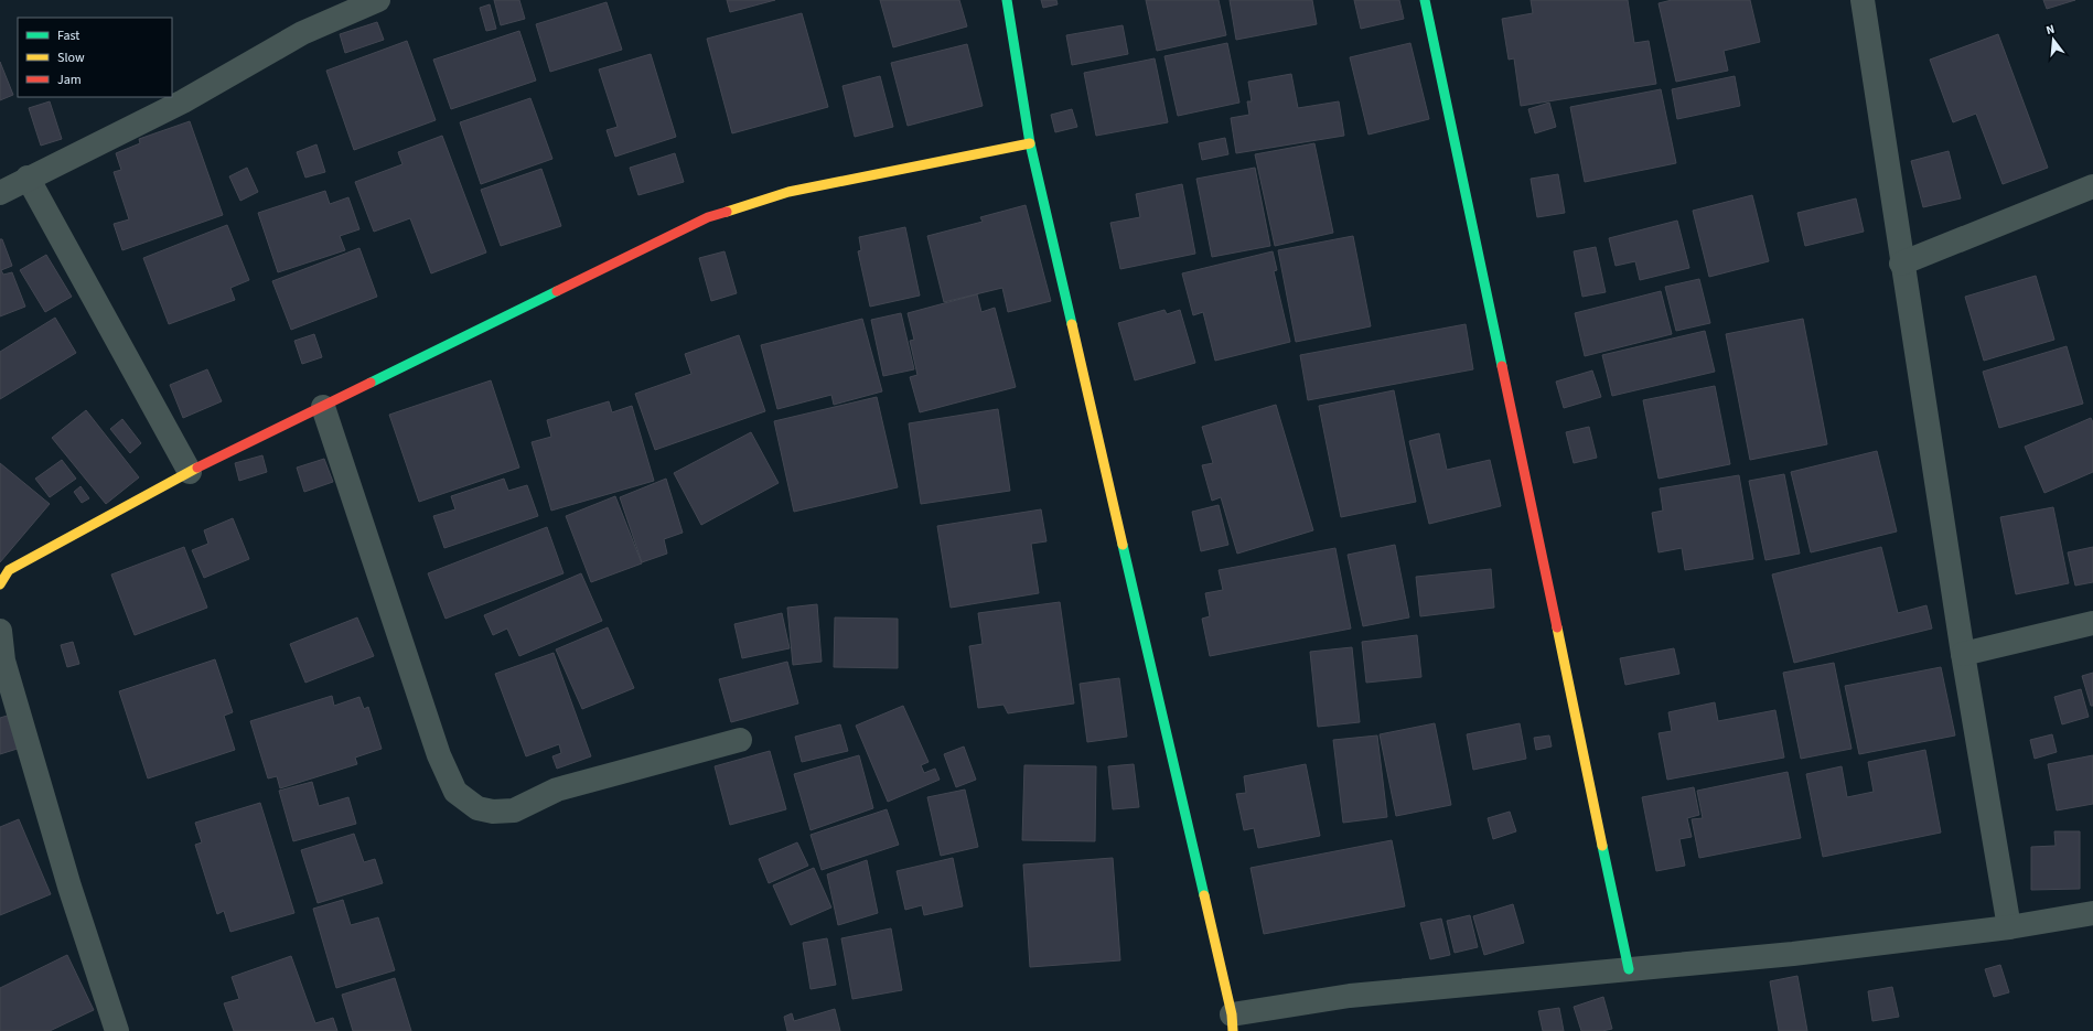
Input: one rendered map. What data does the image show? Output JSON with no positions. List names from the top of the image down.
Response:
{
  "legend": ["Fast", "Slow", "Jam"],
  "north": "top"
}
